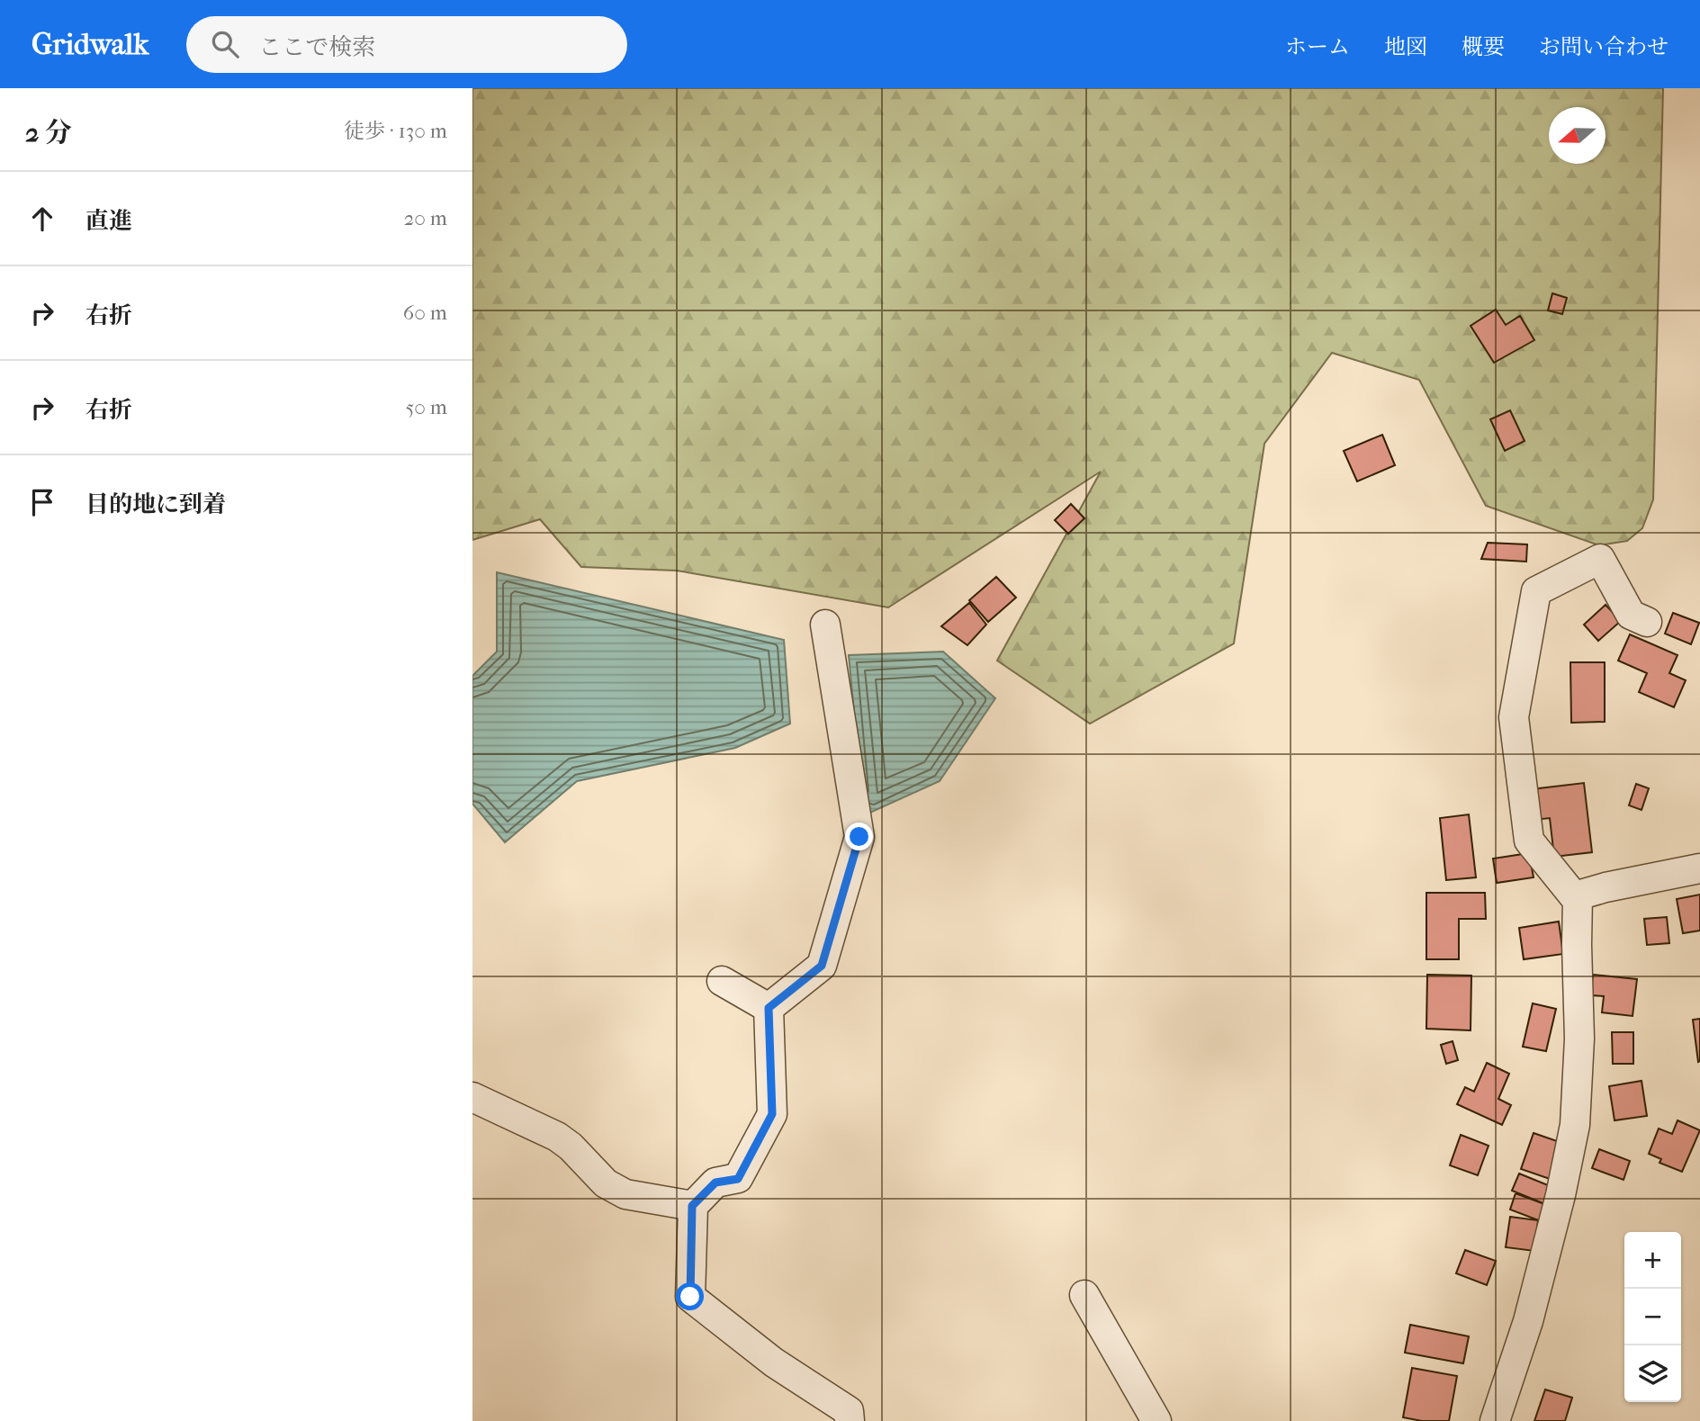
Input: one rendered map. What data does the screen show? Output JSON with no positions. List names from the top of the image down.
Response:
{
  "north": "left",
  "page": {
    "header": "Gridwalk",
    "search": "ここで検索",
    "nav": [
      "ホーム",
      "地図",
      "概要",
      "お問い合わせ"
    ],
    "heading": ["2 分", "徒歩 · 130 m"],
    "list": [
      ["直進", "20 m"],
      ["右折", "60 m"],
      ["右折", "50 m"],
      "目的地に到着"
    ],
    "map_buttons": ["+", "−"]
  }
}
